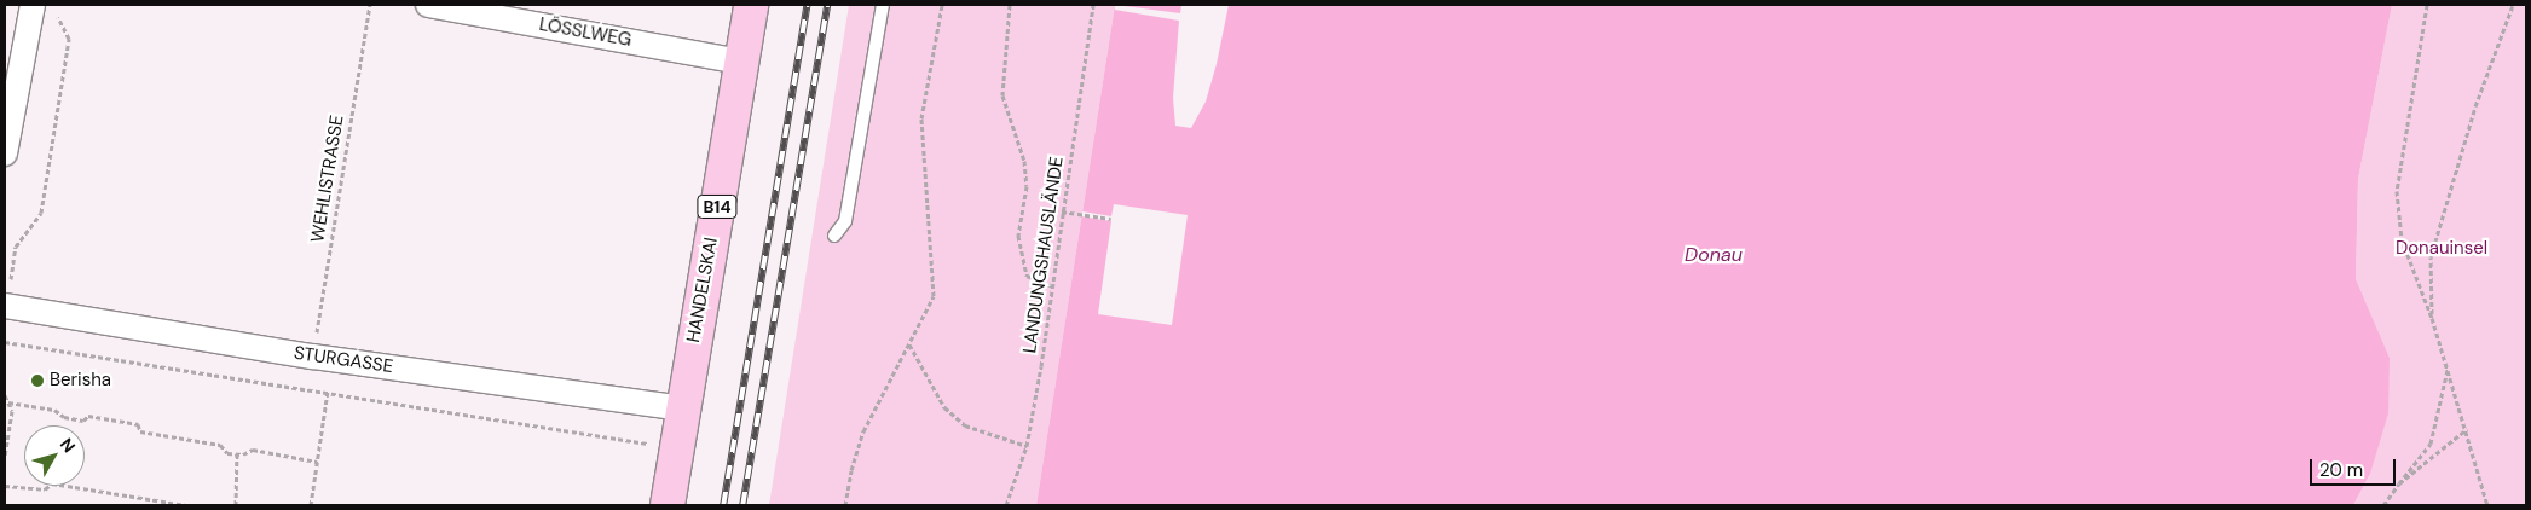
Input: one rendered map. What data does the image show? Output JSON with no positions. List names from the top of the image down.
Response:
{
  "streets": {
    "main road": ["B14", "HANDELSKAI"],
    "street": ["LÖSSLWEG", "STURGASSE"],
    "path": ["WEHLISTRASSE", "LANDUNGSHAUSLÄNDE"]
  },
  "crossings": [
    ["LÖSSLWEG", "HANDELSKAI"],
    ["WEHLISTRASSE", "STURGASSE"],
    ["HANDELSKAI", "STURGASSE"]
  ],
  "water": ["Donau"],
  "parks": ["Donauinsel"],
  "places": ["Berisha"],
  "scale_bar": "20 m",
  "north": "top right"
}
